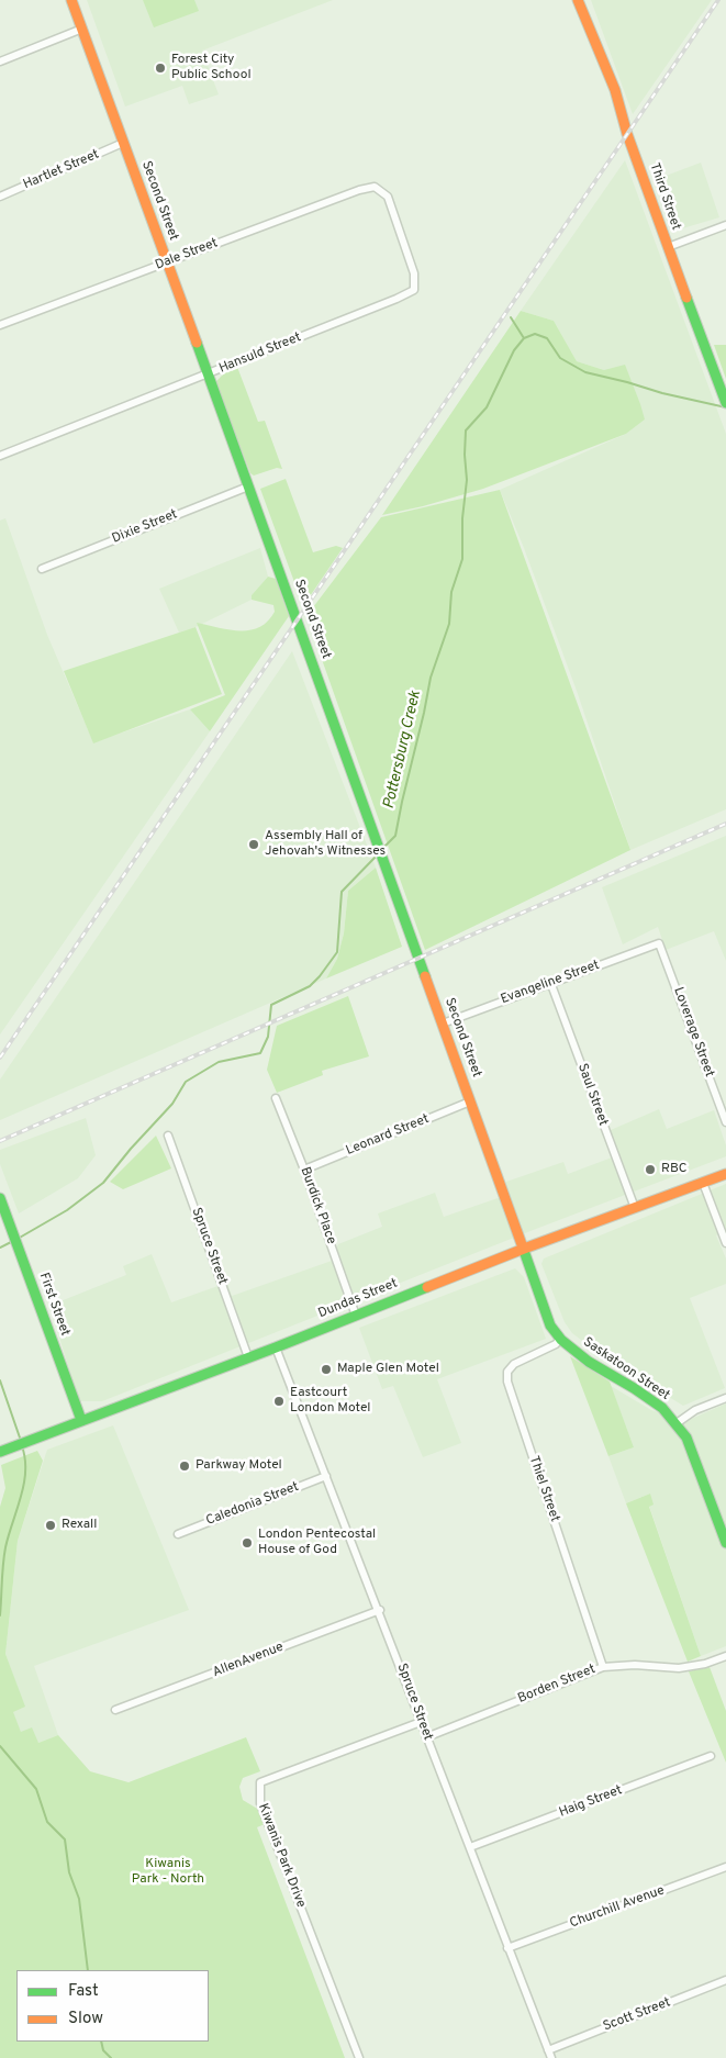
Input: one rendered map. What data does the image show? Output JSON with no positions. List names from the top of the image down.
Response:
{
  "streets": {
    "street": [
      "Hartlet Street",
      "Third Street",
      "Second Street",
      "Dale Street",
      "Hansuld Street",
      "Dixie Street",
      "Evangeline Street",
      "Loverage Street",
      "Saul Street",
      "Leonard Street",
      "Burdick Place",
      "Spruce Street",
      "Dundas Street",
      "First Street",
      "Saskatoon Street",
      "Thiel Street",
      "Caledonia Street",
      "AllenAvenue",
      "Borden Street",
      "Haig Street",
      "Kiwanis Park Drive",
      "Churchill Avenue",
      "Scott Street"
    ]
  },
  "crossings": [
    ["Hartlet Street", "Second Street"],
    ["Second Street", "Dale Street"],
    ["Second Street", "Hansuld Street"],
    ["Second Street", "Dixie Street"],
    ["Second Street", "Evangeline Street"],
    ["Second Street", "Leonard Street"],
    ["Second Street", "Dundas Street"],
    ["Second Street", "Saskatoon Street"],
    ["Dale Street", "Hansuld Street"],
    ["Evangeline Street", "Loverage Street"],
    ["Evangeline Street", "Saul Street"],
    ["Saul Street", "Dundas Street"],
    ["Leonard Street", "Burdick Place"],
    ["Burdick Place", "Dundas Street"],
    ["Spruce Street", "Dundas Street"],
    ["Spruce Street", "Caledonia Street"],
    ["Spruce Street", "AllenAvenue"],
    ["Spruce Street", "Borden Street"],
    ["Spruce Street", "Haig Street"],
    ["Spruce Street", "Kiwanis Park Drive"],
    ["Spruce Street", "Churchill Avenue"],
    ["Spruce Street", "Scott Street"],
    ["Dundas Street", "First Street"],
    ["Dundas Street", "Saskatoon Street"],
    ["Saskatoon Street", "Thiel Street"],
    ["Thiel Street", "Borden Street"]
  ],
  "water": ["Pottersburg Creek"],
  "parks": ["Kiwanis Park - North"],
  "places": [
    "Forest City Public School",
    "Assembly Hall of Jehovah's Witnesses",
    "RBC",
    "Maple Glen Motel",
    "Eastcourt London Motel",
    "Parkway Motel",
    "Rexall",
    "London Pentecostal House of God"
  ],
  "legend": ["Fast", "Slow"]
}
